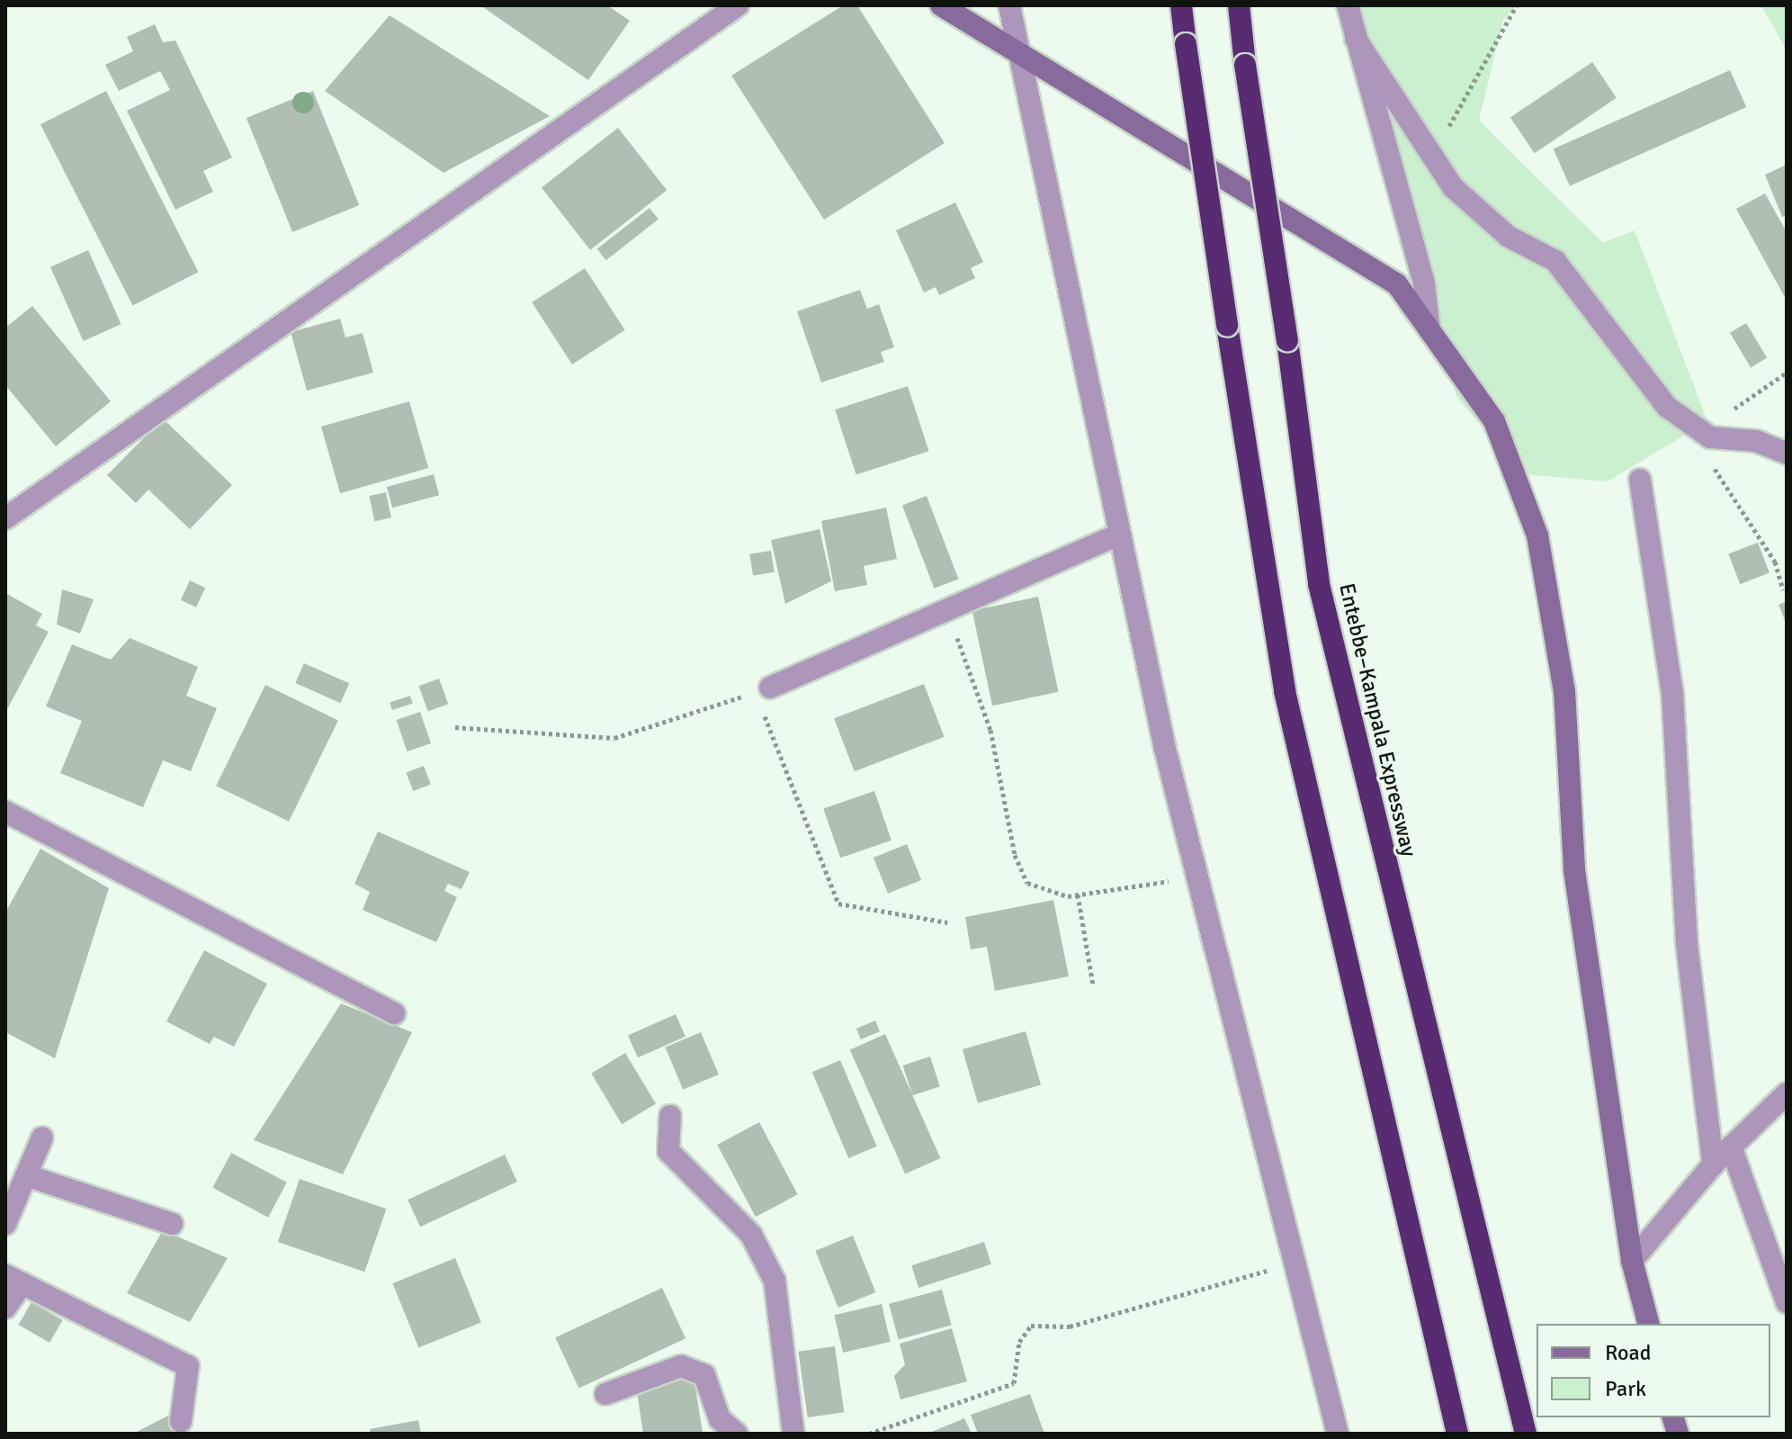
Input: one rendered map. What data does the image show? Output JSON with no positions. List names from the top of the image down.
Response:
{
  "streets": {
    "highway": ["Entebbe–Kampala Expressway"]
  },
  "legend": ["Road", "Park"]
}
